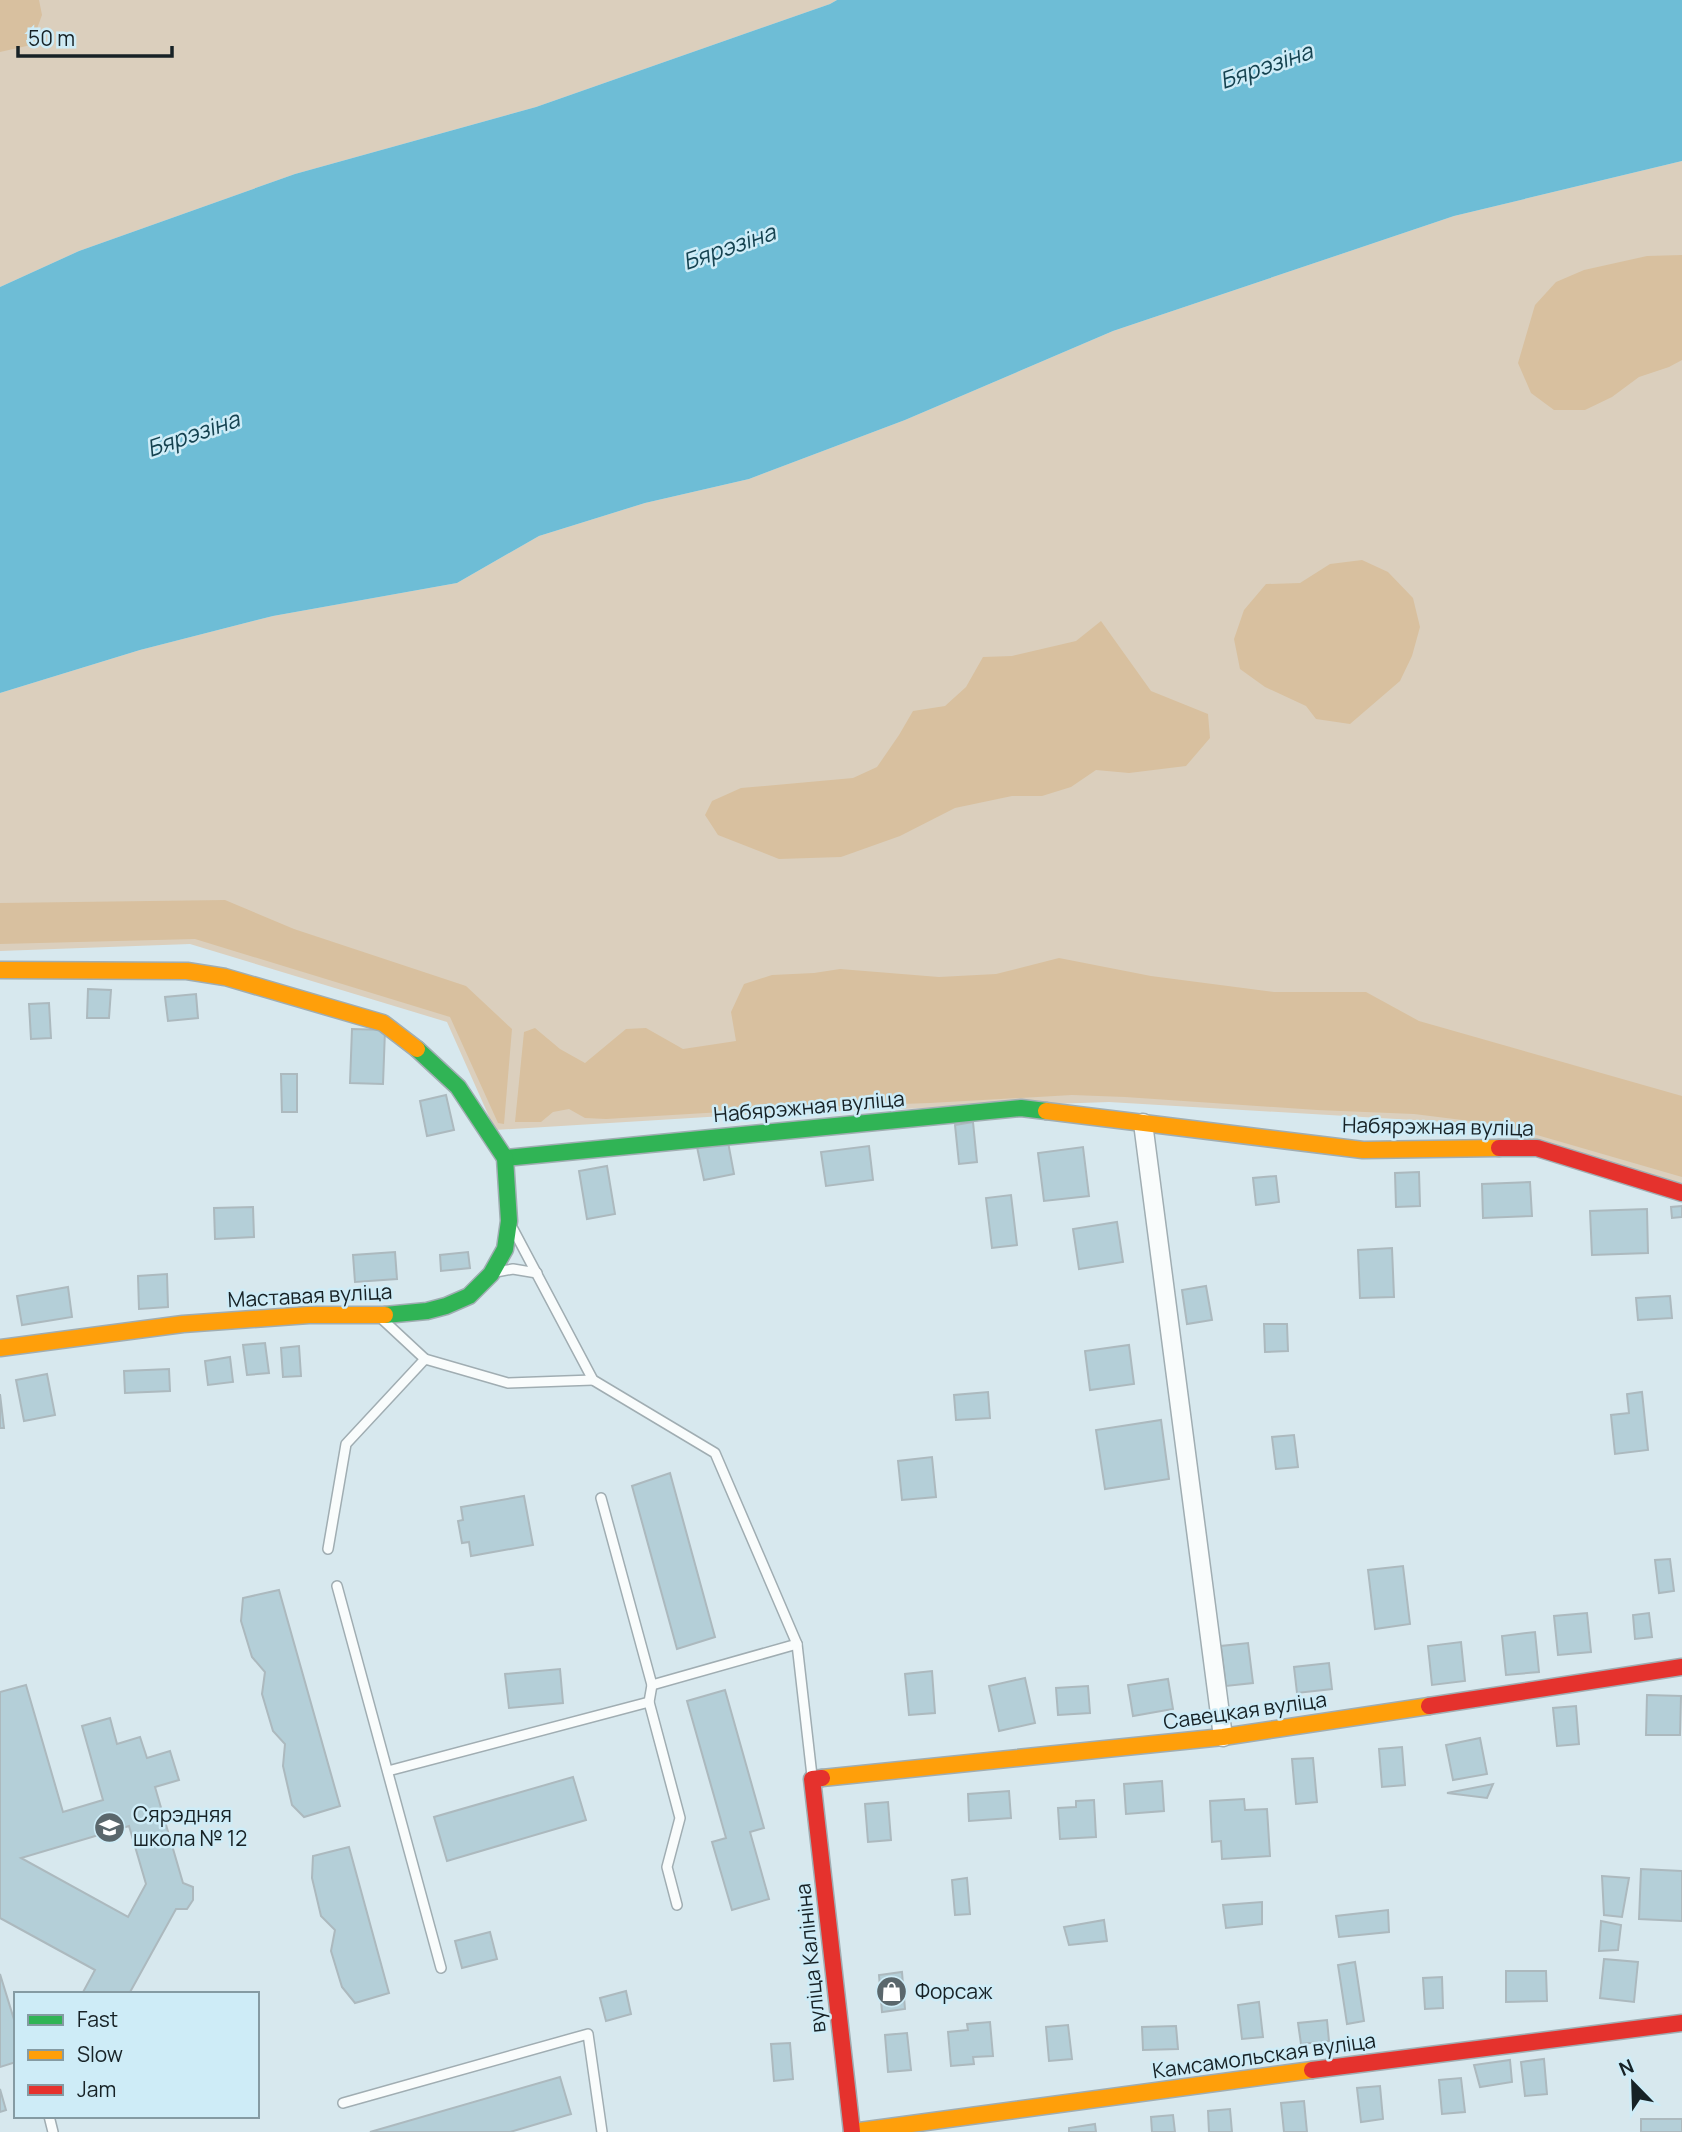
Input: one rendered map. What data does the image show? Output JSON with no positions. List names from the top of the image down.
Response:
{
  "streets": {
    "street": [
      "Набярэжная вуліца",
      "Маставая вуліца",
      "Савецкая вуліца",
      "вуліца Калініна",
      "Камсамольская вуліца"
    ]
  },
  "crossings": [
    ["Набярэжная вуліца", "Маставая вуліца"],
    ["Савецкая вуліца", "вуліца Калініна"],
    ["вуліца Калініна", "Камсамольская вуліца"]
  ],
  "water": ["Бярэзіна"],
  "places": {
    "school or university": ["Сярэдняя школа № 12"],
    "shop": ["Форсаж"]
  },
  "legend": ["Fast", "Slow", "Jam"],
  "scale_bar": "50 m",
  "north": "top left"
}
